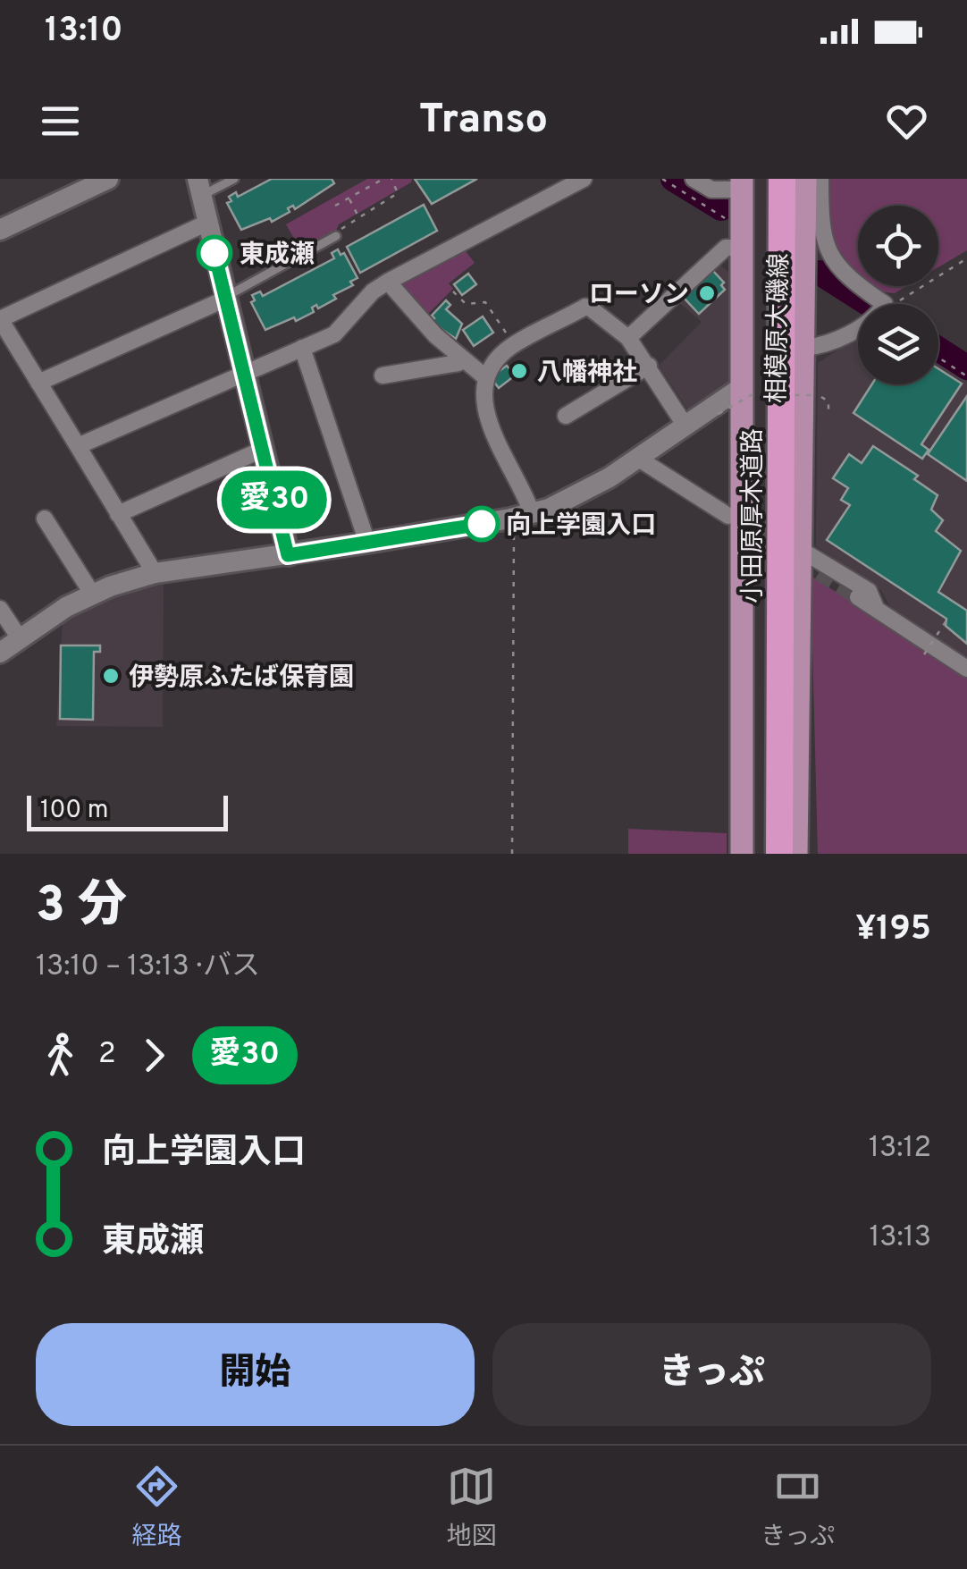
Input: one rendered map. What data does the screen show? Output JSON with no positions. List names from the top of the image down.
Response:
{
  "streets": {
    "highway": ["小田原厚木道路"],
    "main road": ["相模原大磯線"]
  },
  "crossings": [
    ["相模原大磯線", "小田原厚木道路"]
  ],
  "places": [
    "東成瀬",
    "ローソン",
    "八幡神社",
    "向上学園入口",
    "伊勢原ふたば保育園"
  ],
  "lines": ["bus line 愛30"],
  "scale_bar": "100 m",
  "page": {
    "status": "13:10",
    "header": "Transo",
    "on_map": "愛30",
    "scale": "100 m",
    "heading": ["3 分", "13:10 – 13:13 · バス", "¥195"],
    "legs": ["2", "愛30"],
    "list": [
      {
        "name": "向上学園入口",
        "value": "13:12"
      },
      {
        "name": "東成瀬",
        "value": "13:13"
      }
    ],
    "buttons": ["開始", "きっぷ"],
    "tabs": ["経路", "地図", "きっぷ"]
  }
}
